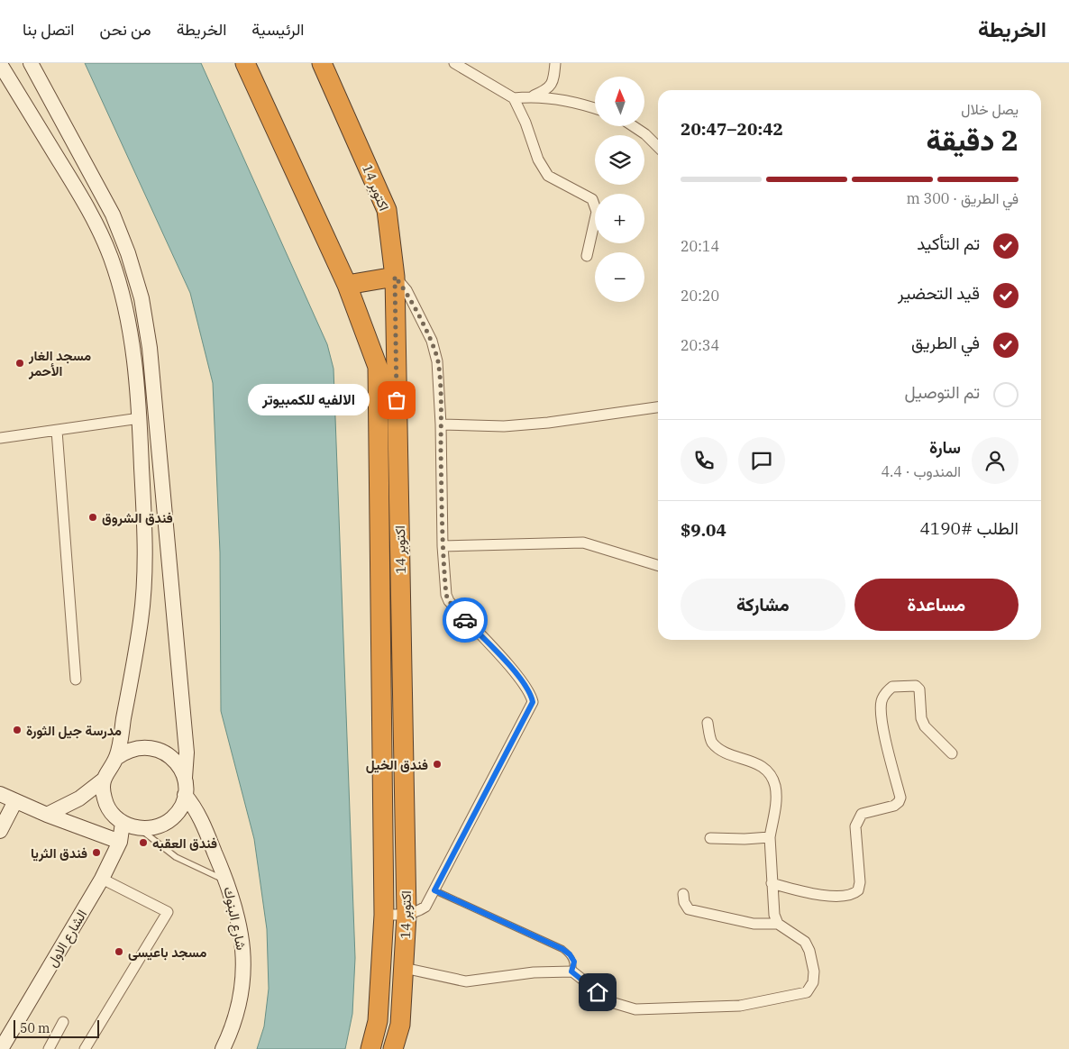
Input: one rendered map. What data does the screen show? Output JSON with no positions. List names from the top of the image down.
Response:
{
  "streets": {
    "highway": ["14 اكتوبر"],
    "main road": ["شارع البنوك", "الشارع الاول"]
  },
  "crossings": [
    ["شارع البنوك", "الشارع الاول"]
  ],
  "places": [
    "مسجد الغار الأحمر",
    "الالفيه للكمبيوتر",
    "فندق الشروق",
    "مدرسة جيل الثورة",
    "فندق الخيل",
    "فندق العقبه",
    "فندق الثريا",
    "مسجد باعيسى"
  ],
  "scale_bar": "50 m",
  "north": "top",
  "page": {
    "header": "الخريطة",
    "nav": [
      "الرئيسية",
      "الخريطة",
      "من نحن",
      "اتصل بنا"
    ],
    "map_buttons": ["+", "−"],
    "heading": ["2 دقيقة", "يصل خلال", "20:42–20:47"],
    "panel": [
      "سارة",
      "المندوب · 4.4",
      "الطلب #4190",
      "$9.04"
    ],
    "bar": "في الطريق · 300 m",
    "list": [
      ["تم التأكيد", "20:14"],
      ["قيد التحضير", "20:20"],
      ["في الطريق", "20:34"],
      "تم التوصيل"
    ],
    "bubble": "الالفيه للكمبيوتر",
    "buttons": ["مساعدة", "مشاركة"],
    "scale": "50 m"
  }
}
